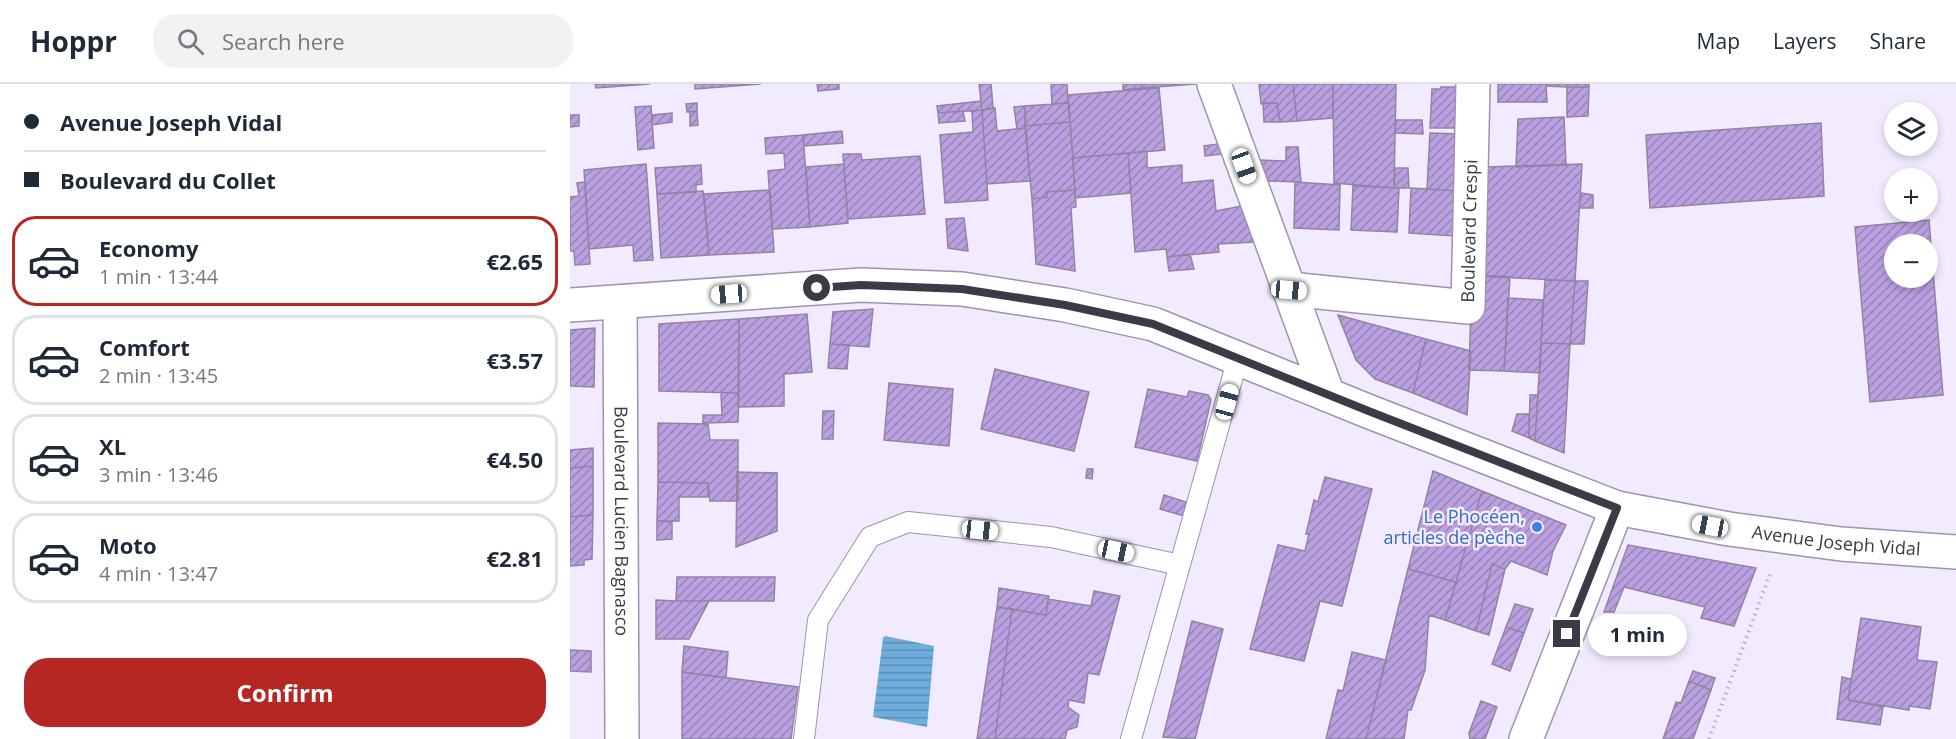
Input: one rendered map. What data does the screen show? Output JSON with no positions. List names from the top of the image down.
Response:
{
  "streets": {
    "street": ["Boulevard Crespi", "Boulevard Lucien Bagnasco", "Avenue Joseph Vidal"]
  },
  "crossings": [
    ["Boulevard Lucien Bagnasco", "Avenue Joseph Vidal"]
  ],
  "places": ["Le Phocéen, articles de pèche"],
  "page": {
    "header": "Hoppr",
    "search": "Search here",
    "nav": ["Map", "Layers", "Share"],
    "banner": ["Avenue Joseph Vidal", "Boulevard du Collet"],
    "map_buttons": ["+", "−"],
    "list": [
      {
        "name": "Economy",
        "note": "1 min · 13:44",
        "value": "€2.65"
      },
      {
        "name": "Comfort",
        "note": "2 min · 13:45",
        "value": "€3.57"
      },
      {
        "name": "XL",
        "note": "3 min · 13:46",
        "value": "€4.50"
      },
      {
        "name": "Moto",
        "note": "4 min · 13:47",
        "value": "€2.81"
      }
    ],
    "bubble": "1 min",
    "buttons": "Confirm"
  }
}
